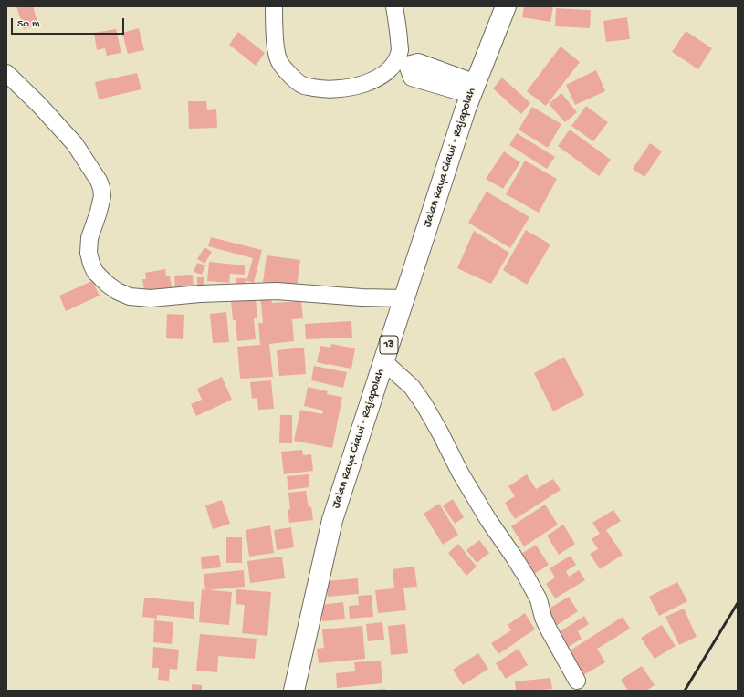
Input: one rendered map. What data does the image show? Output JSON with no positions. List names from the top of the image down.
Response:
{
  "streets": {
    "highway": ["Jalan Raya Ciawi - Rajapolah", "13"]
  },
  "scale_bar": "50 m"
}
